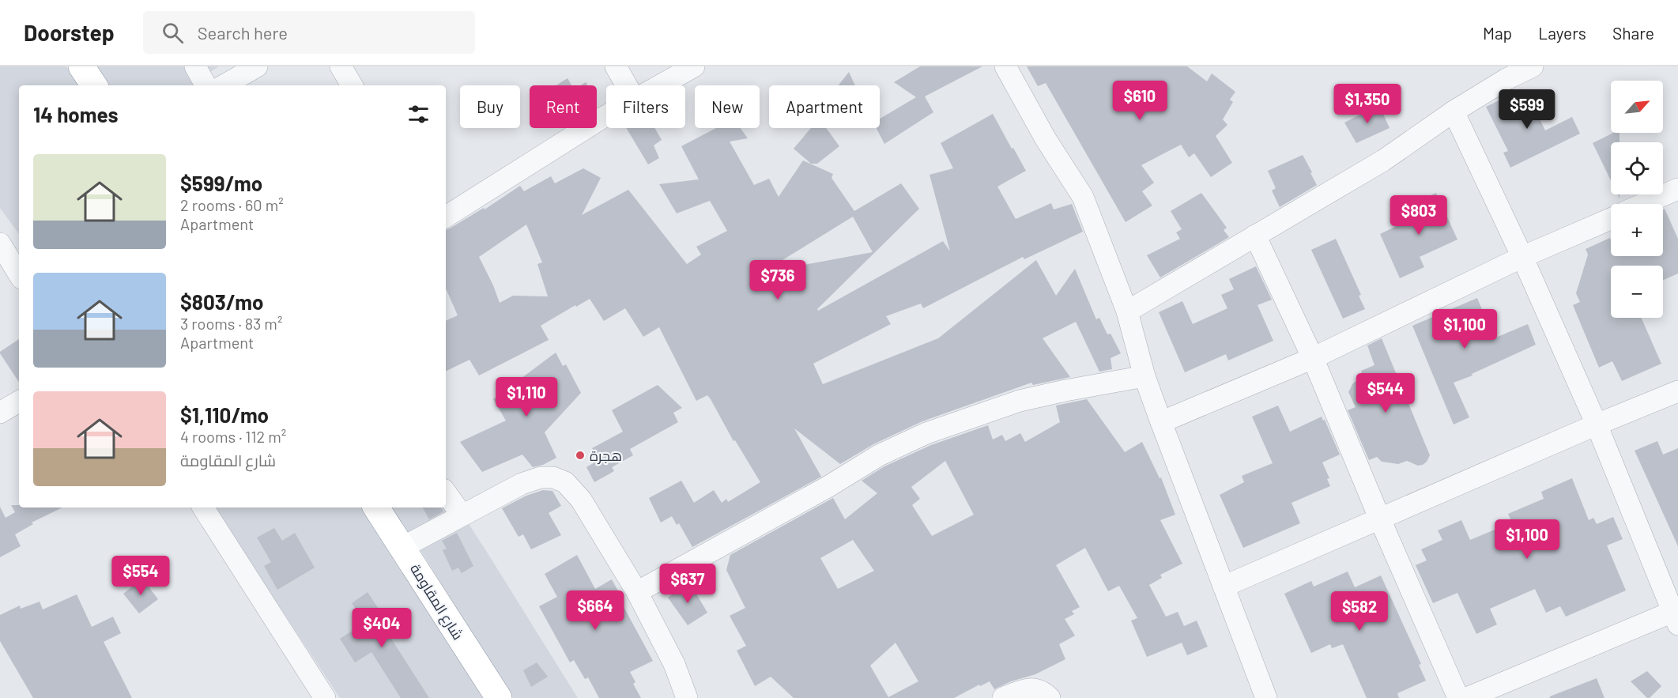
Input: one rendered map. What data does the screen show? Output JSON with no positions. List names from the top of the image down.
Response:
{
  "streets": {
    "highway": ["شارع المقاومة"]
  },
  "places": ["هجرة"],
  "north": "top right",
  "page": {
    "header": "Doorstep",
    "search": "Search here",
    "nav": ["Map", "Layers", "Share"],
    "map_buttons": ["+", "−"],
    "price": [
      "$610",
      "$1,350",
      "$599",
      "$803",
      "$736",
      "$1,100",
      "$544",
      "$1,110",
      "$1,100",
      "$554",
      "$637",
      "$664",
      "$582",
      "$404"
    ],
    "chip": [
      "Buy",
      "Rent",
      "Filters",
      "New",
      "Apartment"
    ],
    "heading": "14 homes",
    "list": [
      {
        "name": "$599/mo",
        "note": "2 rooms · 60 m² · Apartment"
      },
      {
        "name": "$803/mo",
        "note": "3 rooms · 83 m² · Apartment"
      },
      {
        "name": "$1,110/mo",
        "note": "4 rooms · 112 m² · شارع المقاومة"
      }
    ]
  }
}
